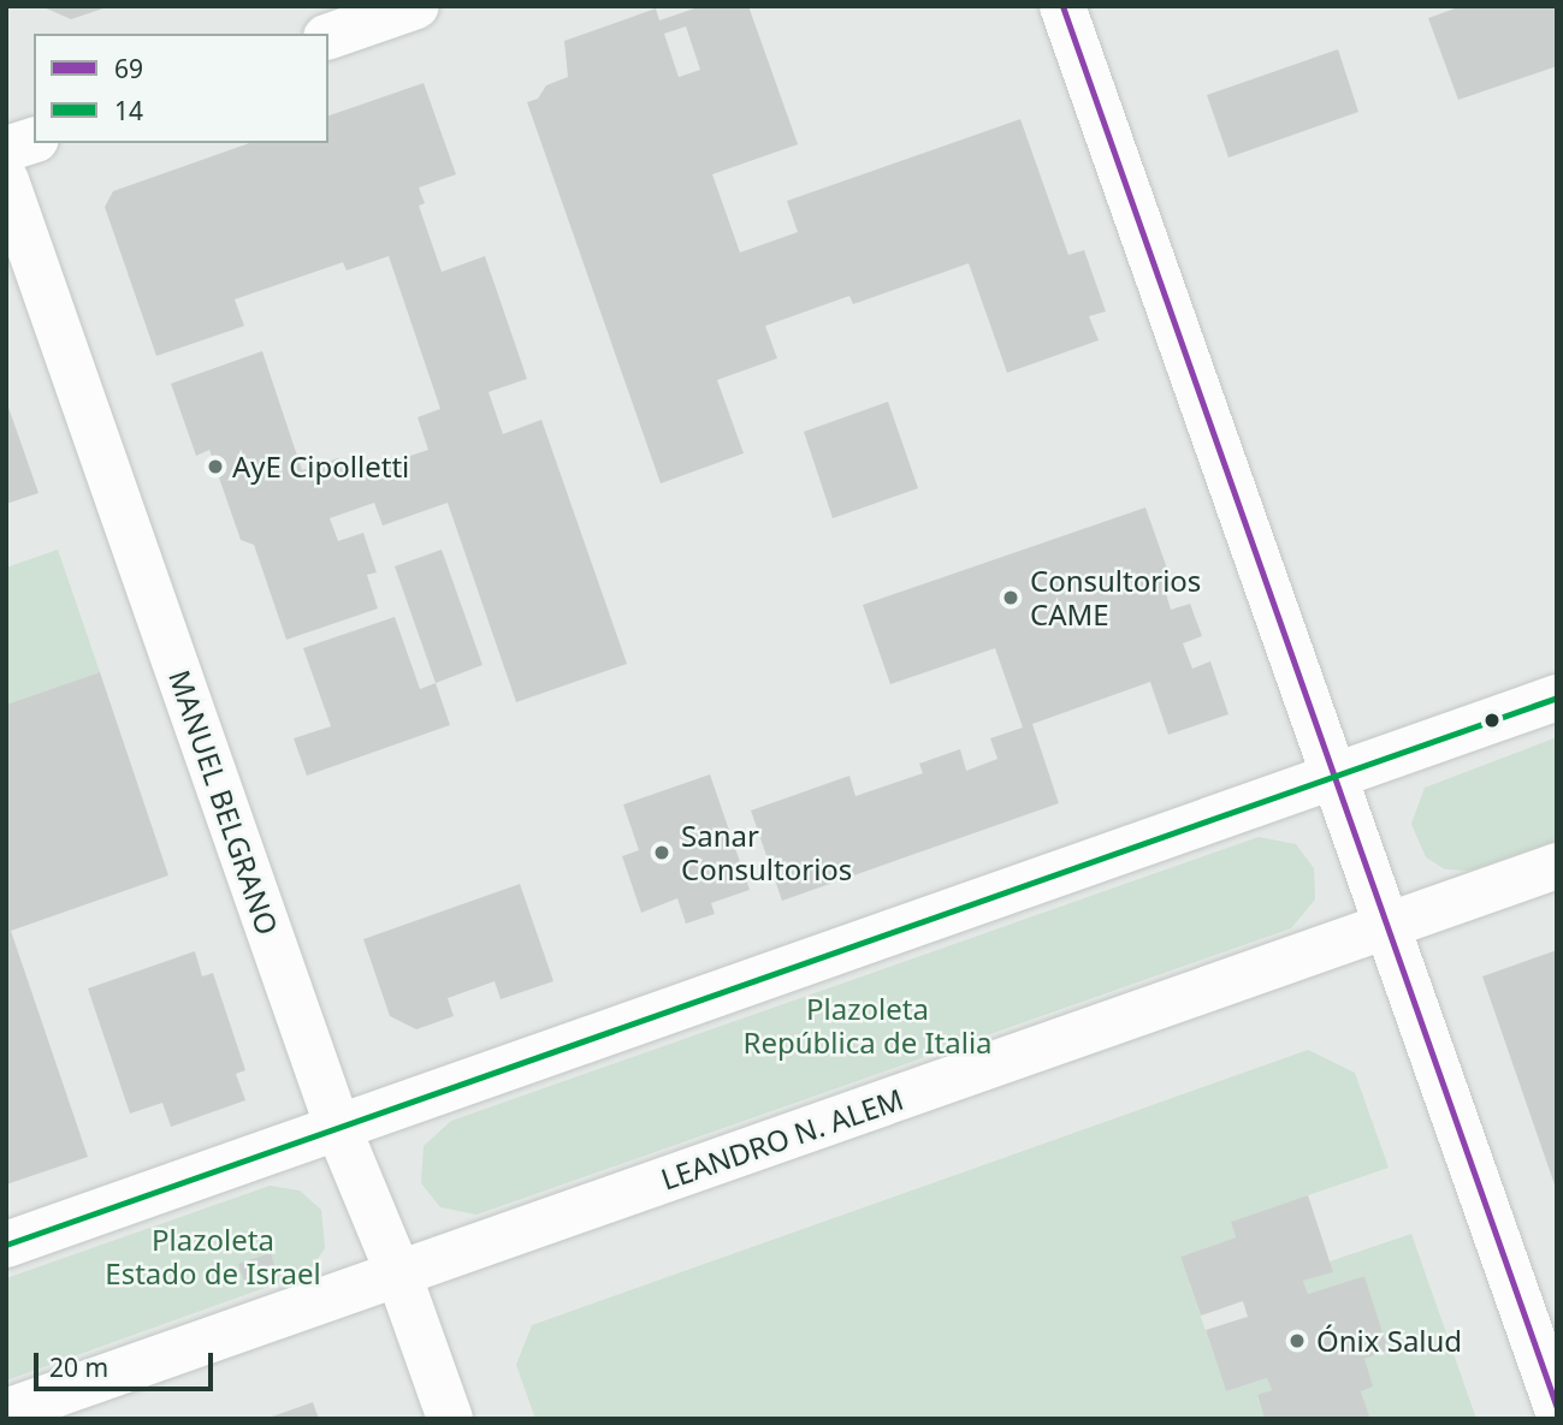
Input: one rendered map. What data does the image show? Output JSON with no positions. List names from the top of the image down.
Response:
{
  "streets": {
    "main road": ["MANUEL BELGRANO", "LEANDRO N. ALEM"]
  },
  "crossings": [
    ["MANUEL BELGRANO", "LEANDRO N. ALEM"]
  ],
  "parks": ["Plazoleta República de Italia", "Plazoleta Estado de Israel"],
  "places": [
    "AyE Cipolletti",
    "Consultorios CAME",
    "Sanar Consultorios",
    "Ónix Salud"
  ],
  "lines": ["transit line 69", "transit line 14"],
  "legend": ["69", "14"],
  "scale_bar": "20 m"
}
